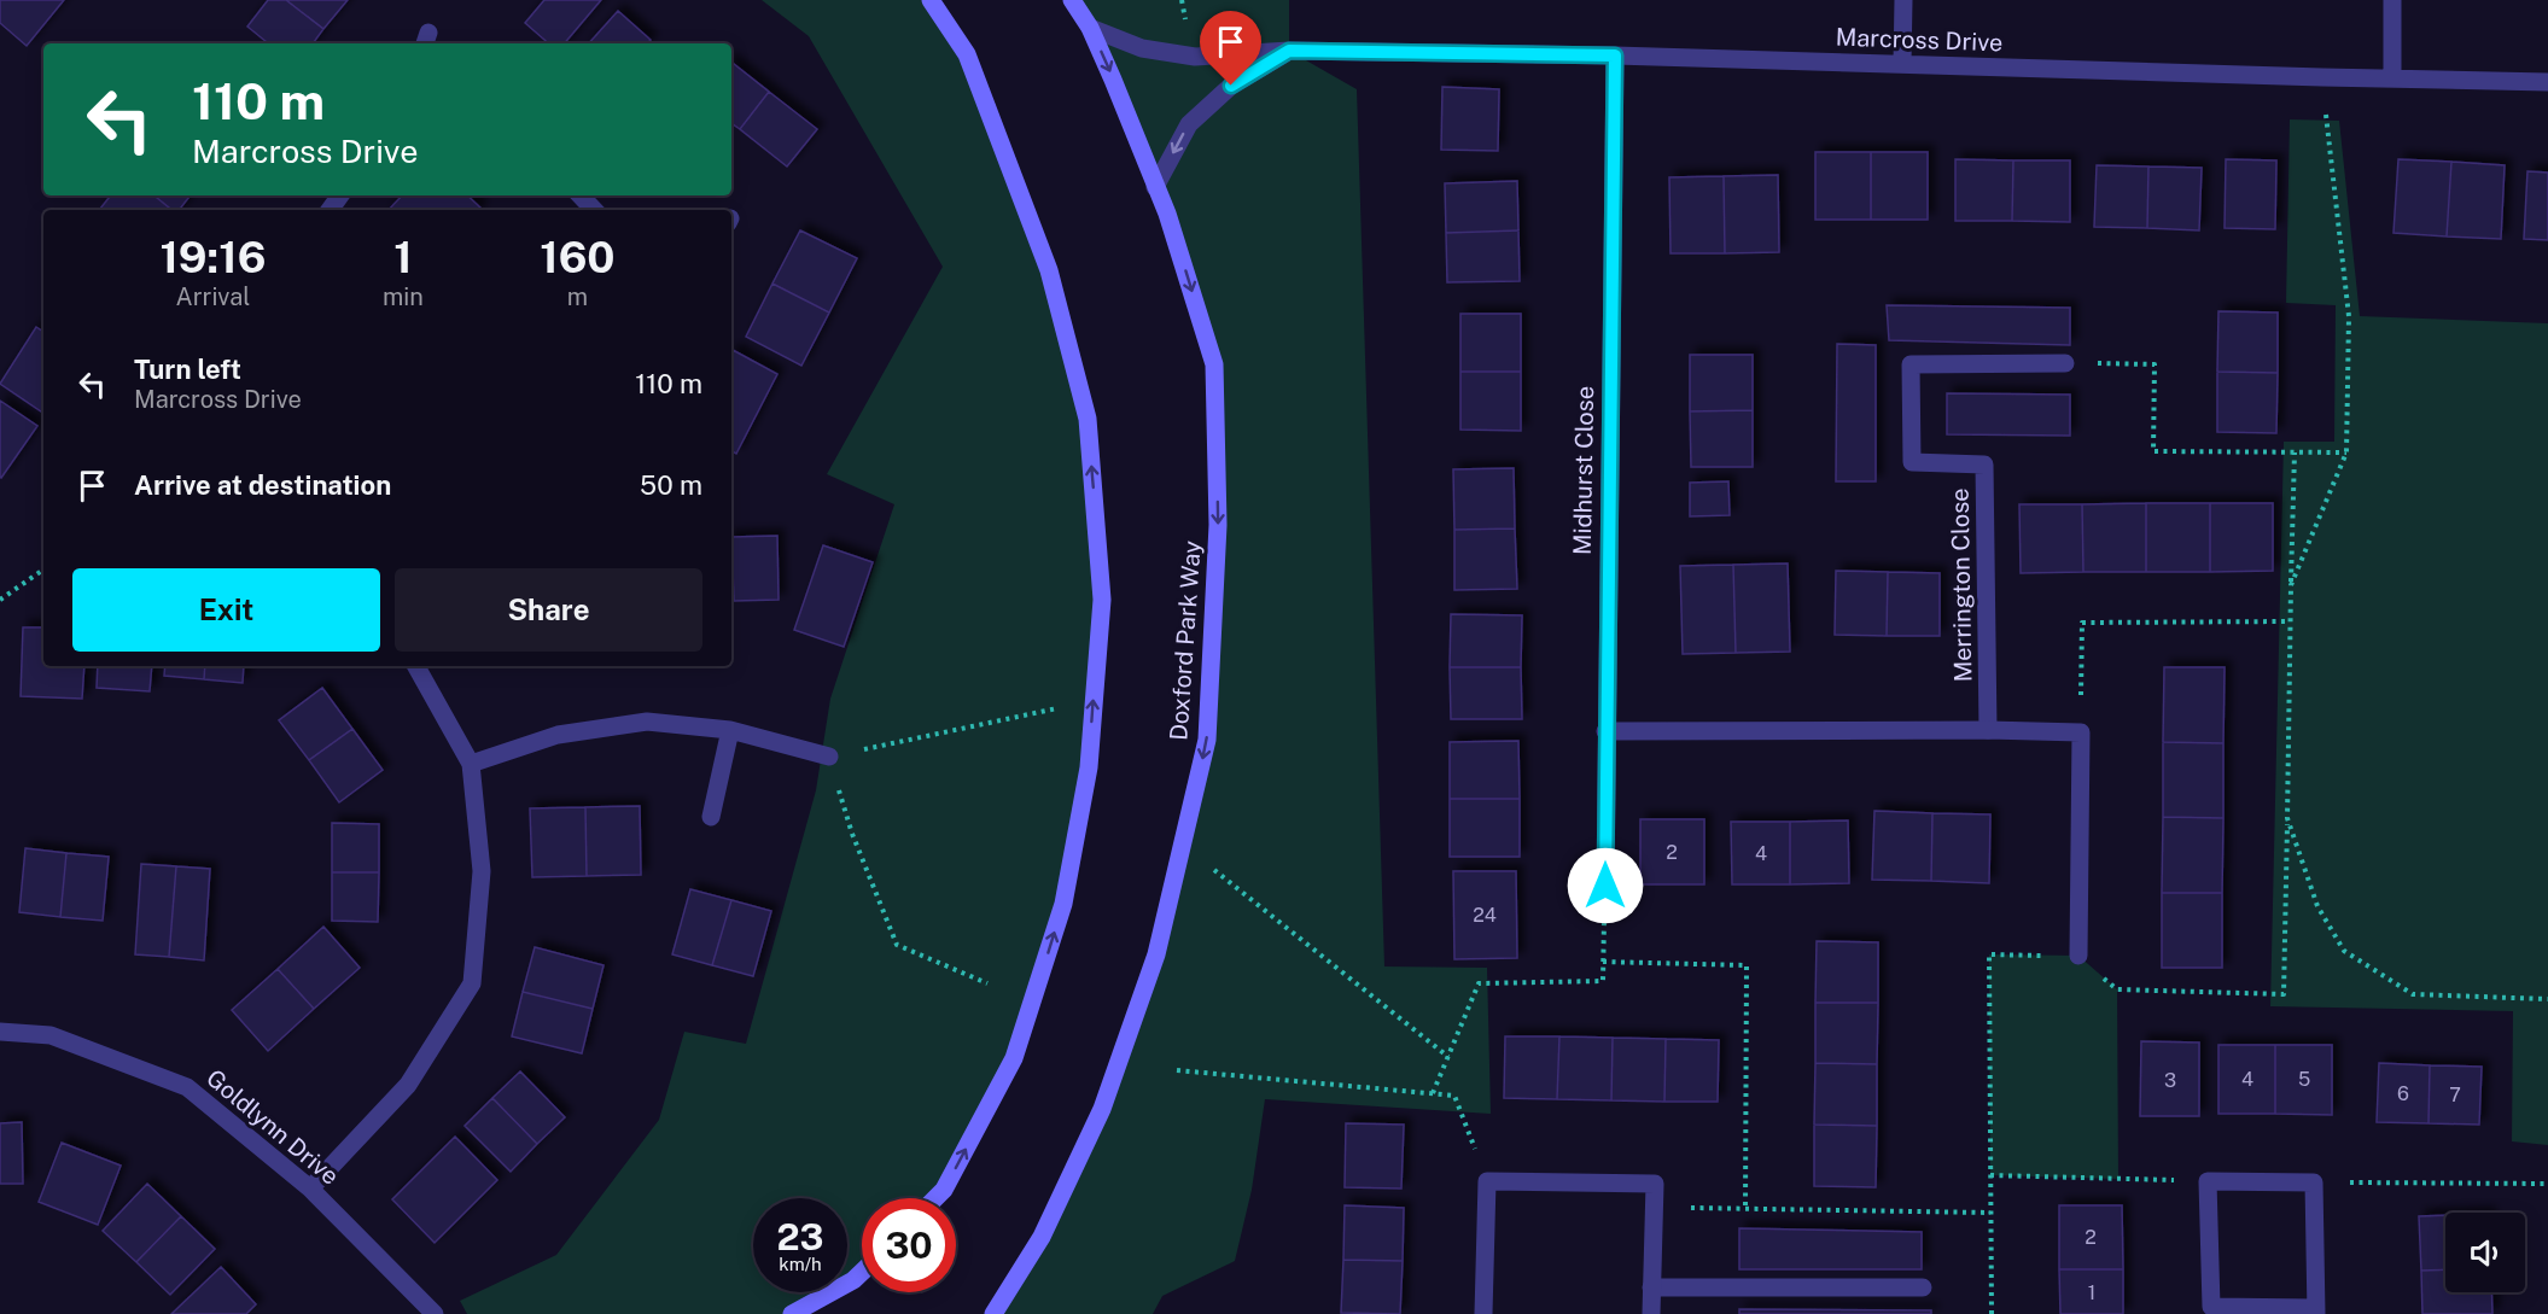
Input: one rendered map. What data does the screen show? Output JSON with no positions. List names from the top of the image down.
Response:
{
  "streets": {
    "main road": ["Doxford Park Way"],
    "street": [
      "Marcross Drive",
      "Midhurst Close",
      "Merrington Close",
      "Goldlynn Drive"
    ]
  },
  "crossings": [
    ["Marcross Drive", "Midhurst Close"],
    ["Marcross Drive", "Doxford Park Way"]
  ],
  "house_numbers": [
    "2",
    "4",
    "24",
    "4",
    "5",
    "3",
    "6",
    "7",
    "2",
    "1"
  ],
  "page": {
    "turn": ["110 m", "Marcross Drive"],
    "eta": [
      "19:16",
      "Arrival",
      "1",
      "min",
      "160",
      "m"
    ],
    "list": [
      {
        "name": "Turn left",
        "note": "Marcross Drive",
        "value": "110 m"
      },
      {
        "name": "Arrive at destination",
        "value": "50 m"
      }
    ],
    "buttons": ["Exit", "Share"],
    "speed": "23 km/h",
    "limit": "30"
  }
}
